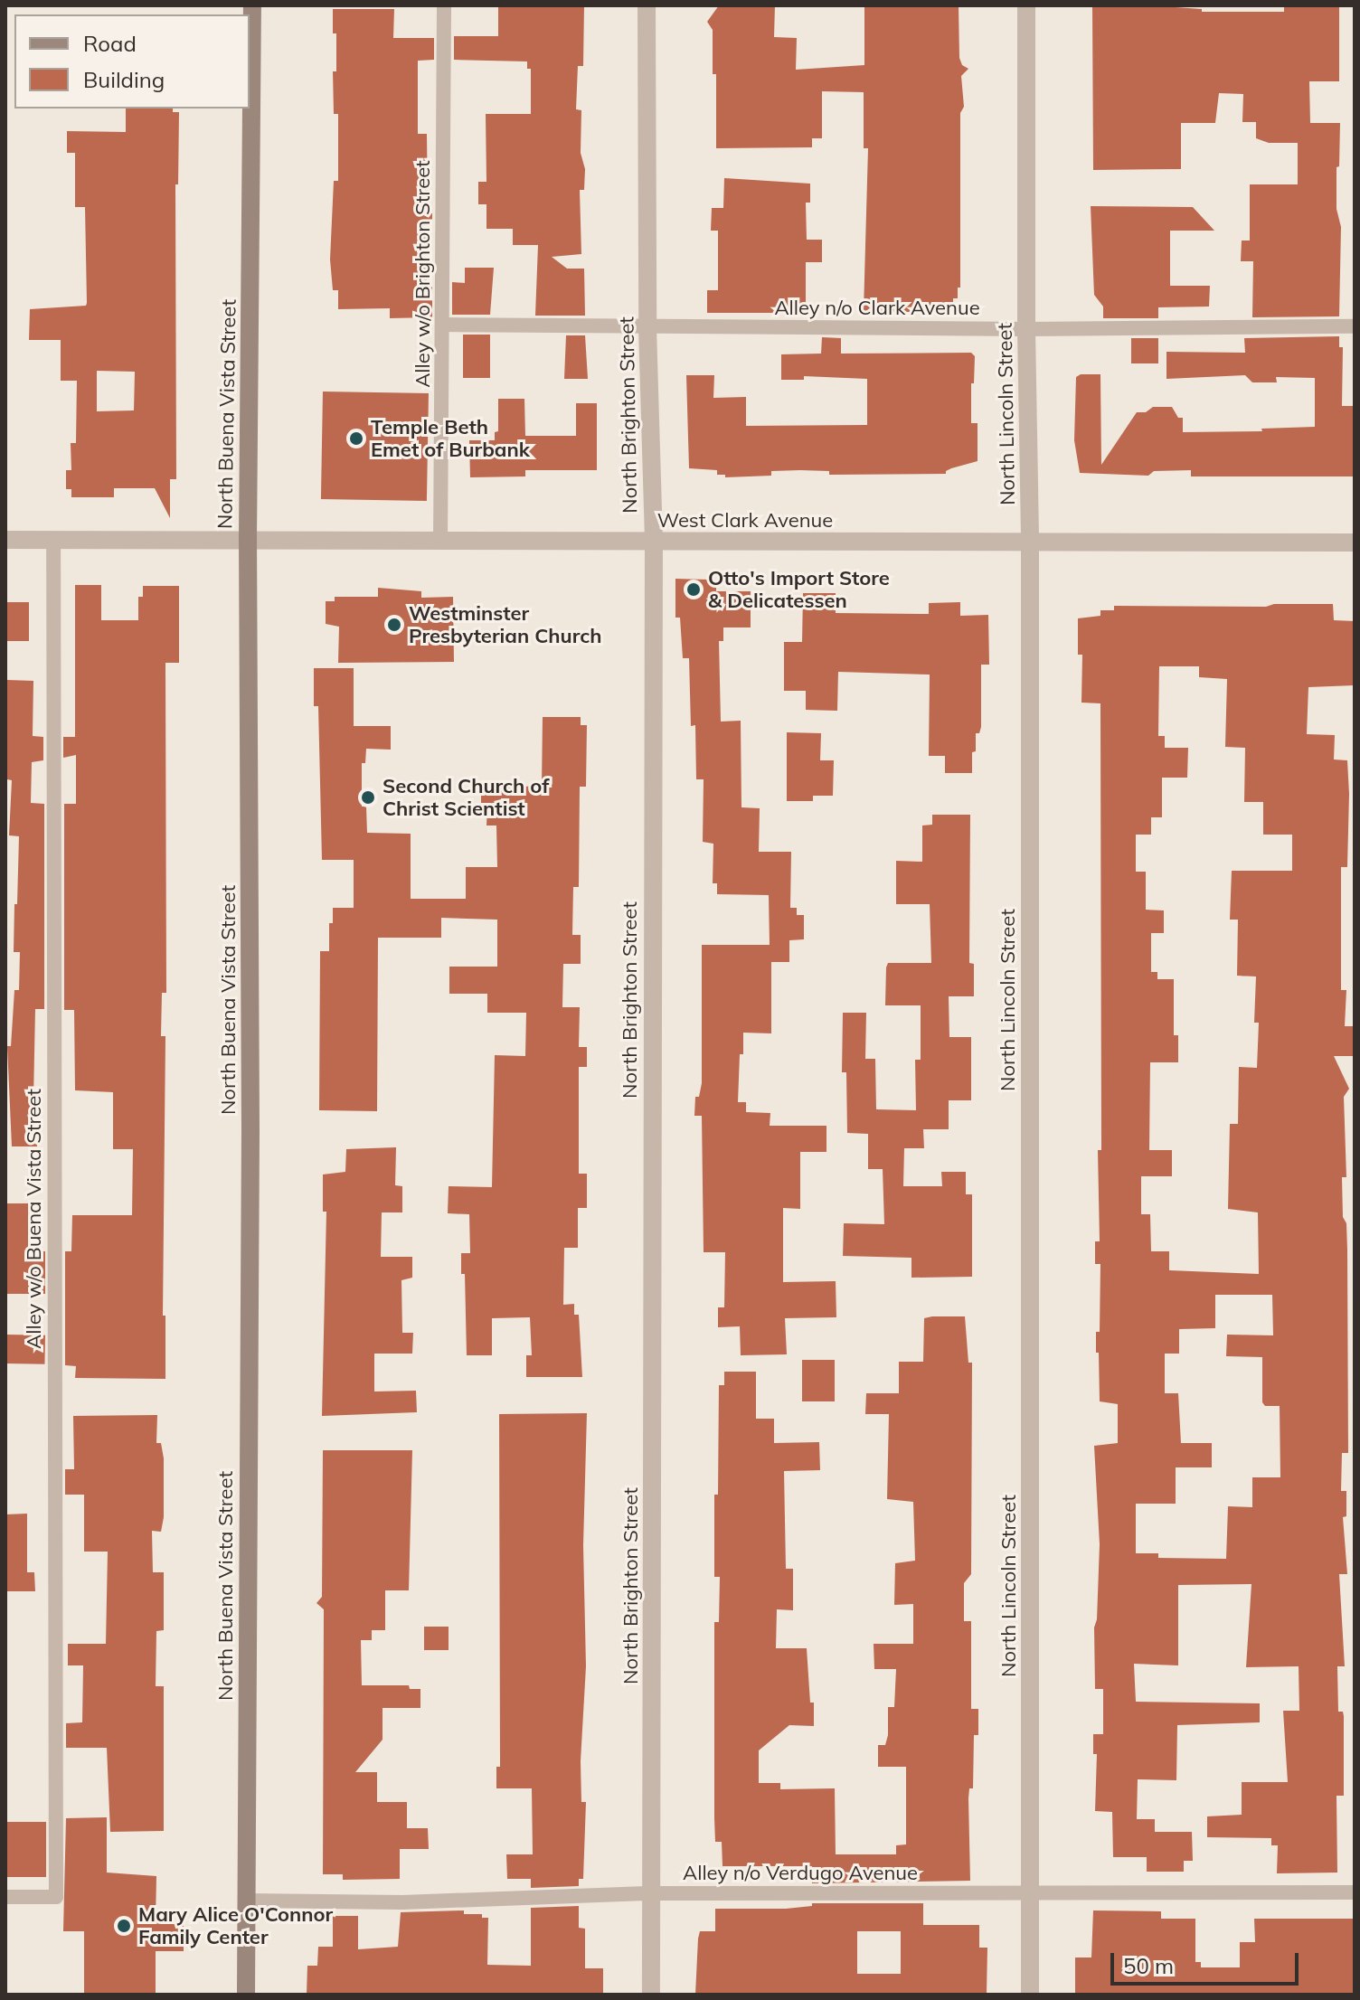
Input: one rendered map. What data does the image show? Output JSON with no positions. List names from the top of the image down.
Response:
{
  "streets": {
    "main road": ["North Buena Vista Street"],
    "street": ["North Lincoln Street", "North Brighton Street", "West Clark Avenue"],
    "lane": [
      "Alley w/o Brighton Street",
      "Alley n/o Clark Avenue",
      "Alley w/o Buena Vista Street",
      "Alley n/o Verdugo Avenue"
    ]
  },
  "crossings": [
    ["Alley w/o Brighton Street", "Alley n/o Clark Avenue"],
    ["Alley w/o Brighton Street", "West Clark Avenue"],
    ["Alley n/o Clark Avenue", "North Lincoln Street"],
    ["Alley n/o Clark Avenue", "North Brighton Street"],
    ["North Buena Vista Street", "West Clark Avenue"],
    ["North Buena Vista Street", "Alley n/o Verdugo Avenue"],
    ["North Lincoln Street", "West Clark Avenue"],
    ["North Lincoln Street", "Alley n/o Verdugo Avenue"],
    ["North Brighton Street", "West Clark Avenue"],
    ["North Brighton Street", "Alley n/o Verdugo Avenue"],
    ["West Clark Avenue", "Alley w/o Buena Vista Street"]
  ],
  "places": [
    "Temple Beth Emet of Burbank",
    "Otto's Import Store & Delicatessen",
    "Westminster Presbyterian Church",
    "Second Church of Christ Scientist",
    "Mary Alice O'Connor Family Center"
  ],
  "legend": ["Road", "Building"],
  "scale_bar": "50 m"
}
